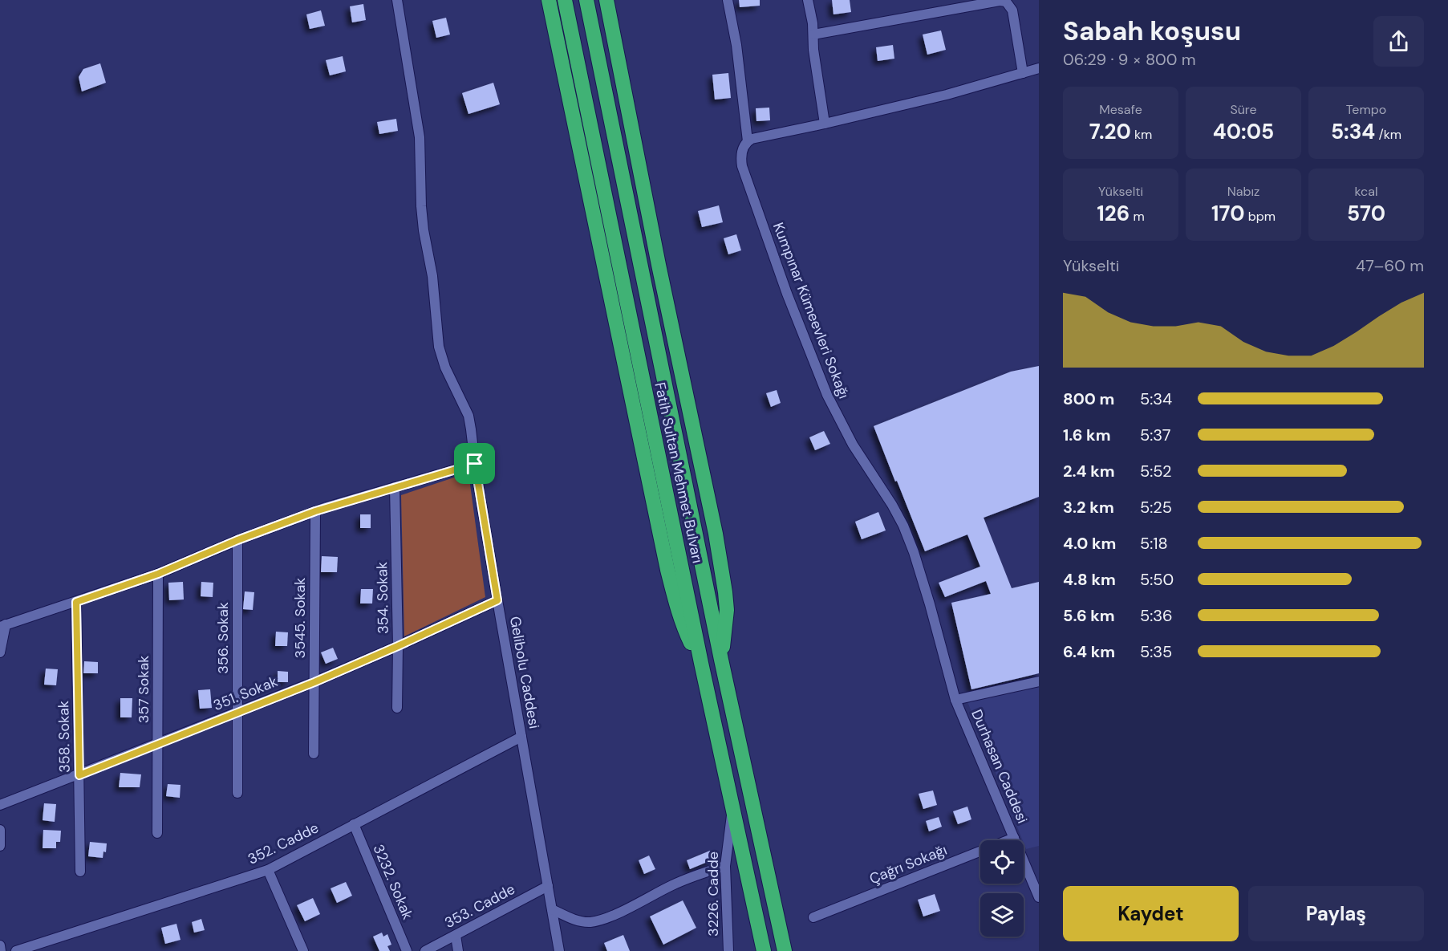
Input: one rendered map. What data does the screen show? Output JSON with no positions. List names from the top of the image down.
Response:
{
  "streets": {
    "highway": ["Fatih Sultan Mehmet Bulvarı"],
    "street": [
      "Kumpınar Kümeevleri Sokağı",
      "354. Sokak",
      "3545. Sokak",
      "356. Sokak",
      "Gelibolu Caddesi",
      "357 Sokak",
      "351. Sokak",
      "358. Sokak",
      "Durhasan Caddesi",
      "352. Cadde",
      "Çağrı Sokağı",
      "3232. Sokak",
      "3226. Cadde",
      "353. Cadde"
    ]
  },
  "crossings": [
    ["Kumpınar Kümeevleri Sokağı", "Durhasan Caddesi"],
    ["Fatih Sultan Mehmet Bulvarı", "3226. Cadde"],
    ["354. Sokak", "351. Sokak"],
    ["3545. Sokak", "351. Sokak"],
    ["356. Sokak", "351. Sokak"],
    ["Gelibolu Caddesi", "351. Sokak"],
    ["Gelibolu Caddesi", "352. Cadde"],
    ["Gelibolu Caddesi", "353. Cadde"],
    ["357 Sokak", "351. Sokak"],
    ["351. Sokak", "358. Sokak"],
    ["Durhasan Caddesi", "Çağrı Sokağı"],
    ["352. Cadde", "3232. Sokak"]
  ],
  "page": {
    "heading": ["Sabah koşusu", "06:29 · 9 × 800 m"],
    "stats": [
      ["Mesafe", "7.20 km"],
      ["Süre", "40:05"],
      ["Tempo", "5:34 /km"],
      ["Yükselti", "126 m"],
      ["Nabız", "170 bpm"],
      ["kcal", "570"]
    ],
    "chart": ["Yükselti", "47–60 m"],
    "list": [
      {
        "name": "800 m",
        "note": "5:34"
      },
      {
        "name": "1.6 km",
        "note": "5:37"
      },
      {
        "name": "2.4 km",
        "note": "5:52"
      },
      {
        "name": "3.2 km",
        "note": "5:25"
      },
      {
        "name": "4.0 km",
        "note": "5:18"
      },
      {
        "name": "4.8 km",
        "note": "5:50"
      },
      {
        "name": "5.6 km",
        "note": "5:36"
      },
      {
        "name": "6.4 km",
        "note": "5:35"
      }
    ],
    "buttons": ["Kaydet", "Paylaş"]
  }
}
